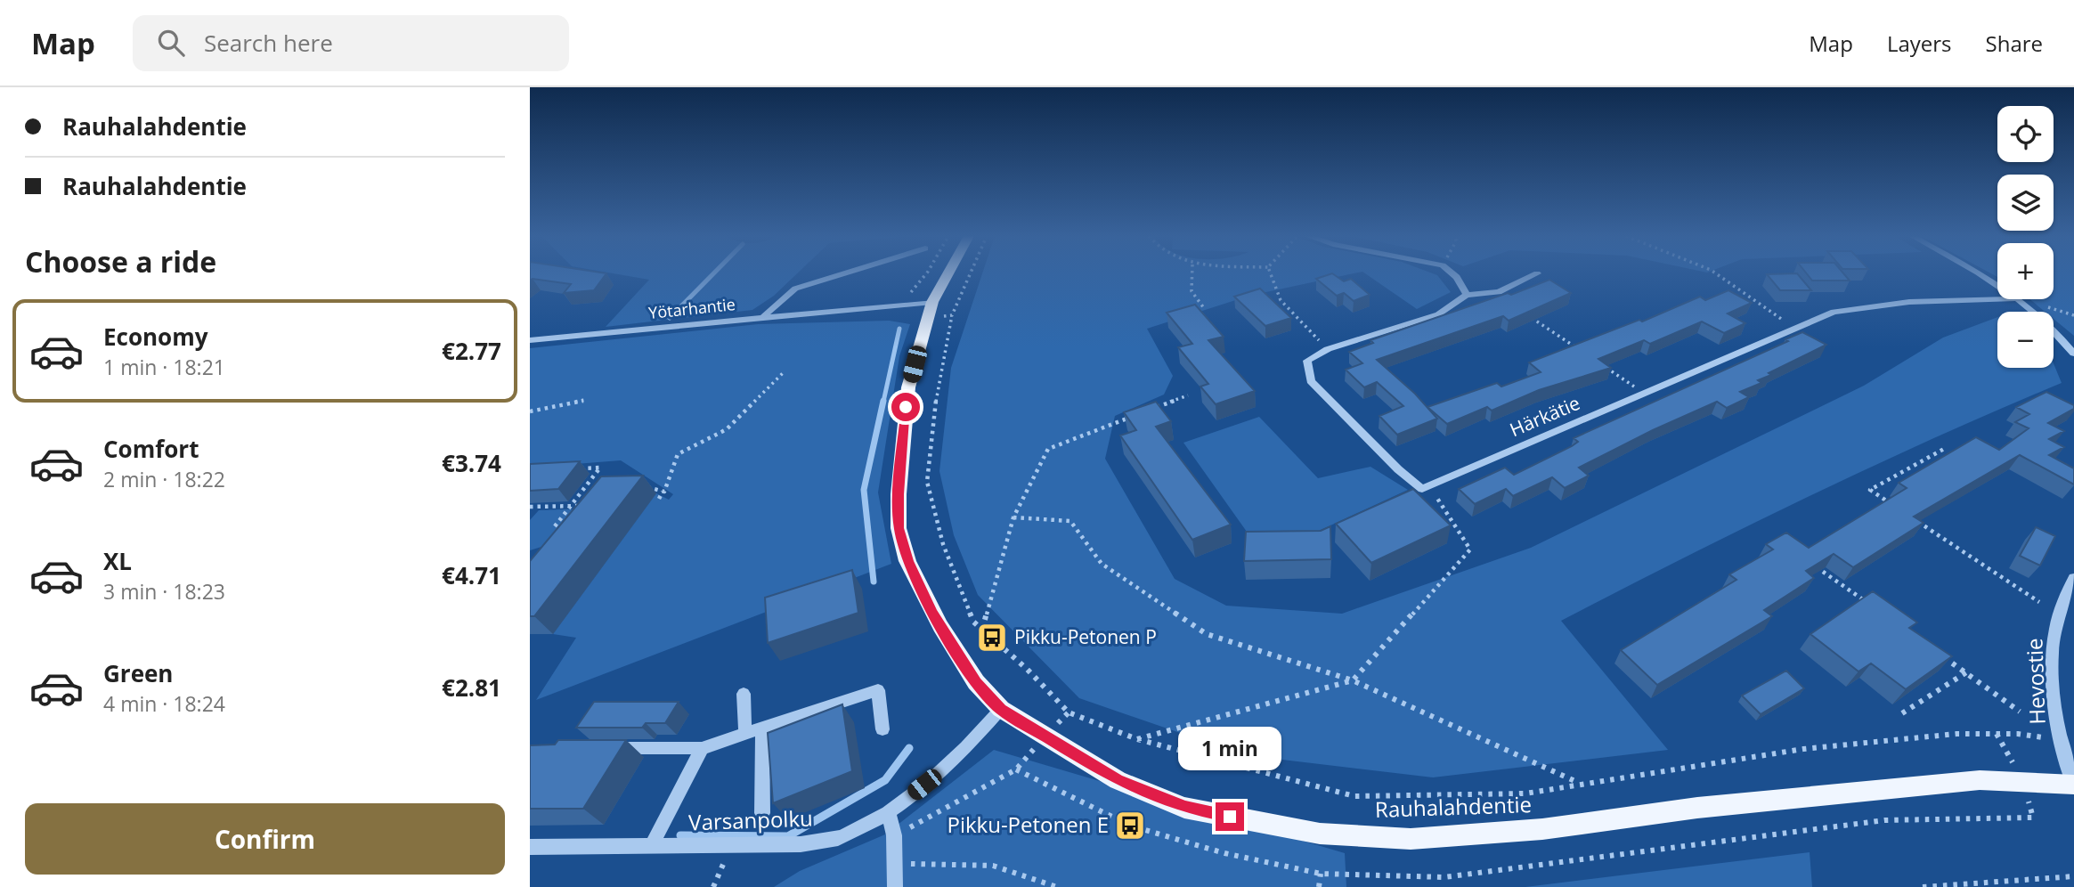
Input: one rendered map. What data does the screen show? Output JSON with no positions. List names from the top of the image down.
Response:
{
  "streets": {
    "main road": ["Rauhalahdentie"],
    "street": [
      "Yötarhantie",
      "Härkätie",
      "Hevostie",
      "Varsanpolku"
    ]
  },
  "crossings": [
    ["Yötarhantie", "Rauhalahdentie"],
    ["Hevostie", "Rauhalahdentie"],
    ["Rauhalahdentie", "Varsanpolku"]
  ],
  "places": {
    "bus stop": ["Pikku-Petonen P", "Pikku-Petonen E"]
  },
  "page": {
    "header": "Map",
    "search": "Search here",
    "nav": ["Map", "Layers", "Share"],
    "banner": ["Rauhalahdentie", "Rauhalahdentie"],
    "map_buttons": ["+", "−"],
    "heading": "Choose a ride",
    "list": [
      {
        "name": "Economy",
        "note": "1 min · 18:21",
        "value": "€2.77"
      },
      {
        "name": "Comfort",
        "note": "2 min · 18:22",
        "value": "€3.74"
      },
      {
        "name": "XL",
        "note": "3 min · 18:23",
        "value": "€4.71"
      },
      {
        "name": "Green",
        "note": "4 min · 18:24",
        "value": "€2.81"
      }
    ],
    "bubble": "1 min",
    "buttons": "Confirm"
  }
}
